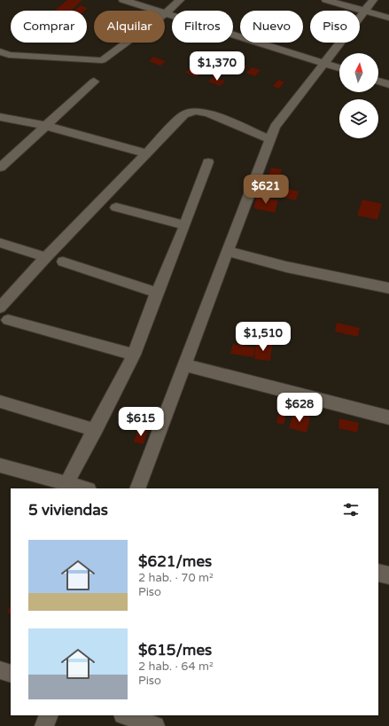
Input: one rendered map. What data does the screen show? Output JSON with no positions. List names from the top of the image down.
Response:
{
  "north": "top",
  "page": {
    "chip": [
      "Comprar",
      "Alquilar",
      "Filtros",
      "Nuevo",
      "Piso"
    ],
    "price": [
      "$1,370",
      "$621",
      "$1,510",
      "$628",
      "$615"
    ],
    "heading": "5 viviendas",
    "list": [
      {
        "name": "$621/mes",
        "note": "2 hab. · 70 m² · Piso"
      },
      {
        "name": "$615/mes",
        "note": "2 hab. · 64 m² · Piso"
      }
    ]
  }
}
